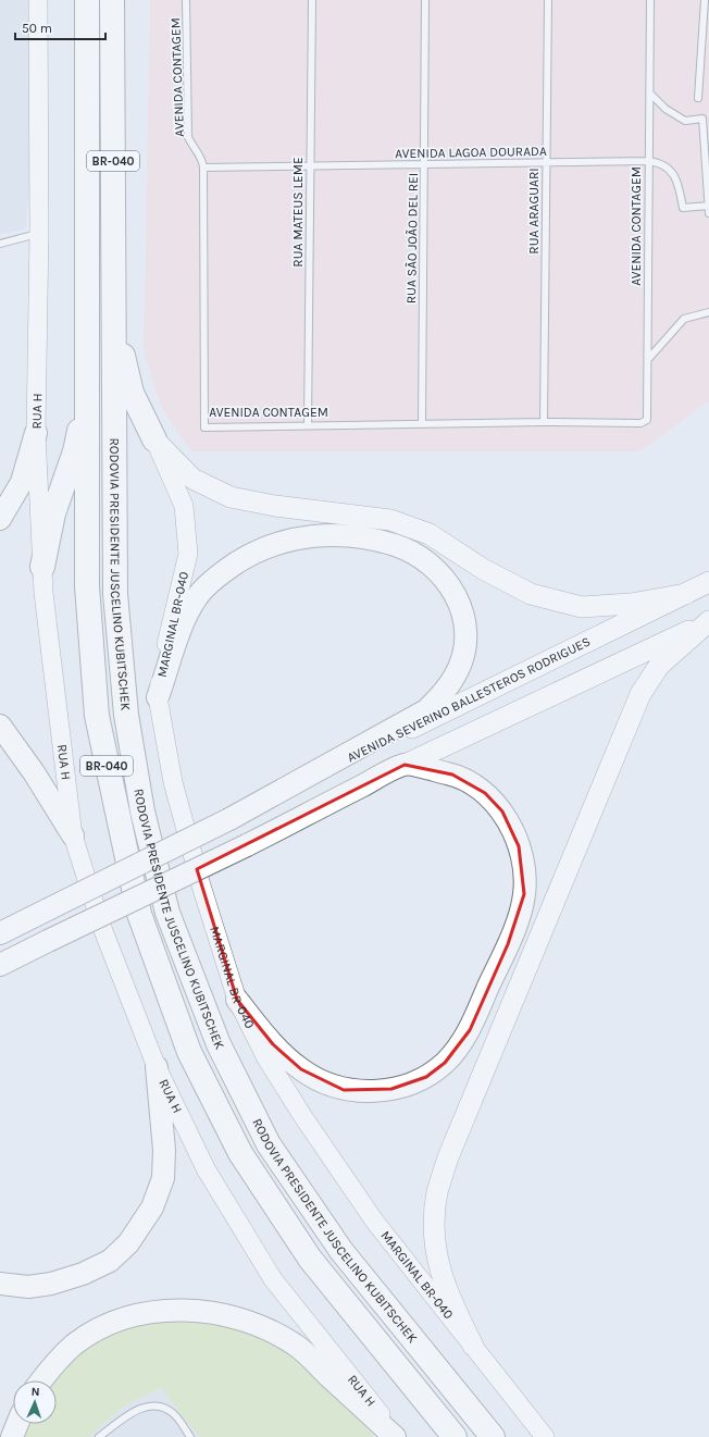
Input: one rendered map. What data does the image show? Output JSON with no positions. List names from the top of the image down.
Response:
{
  "streets": {
    "highway": ["BR-040", "RODOVIA PRESIDENTE JUSCELINO KUBITSCHEK", "AVENIDA SEVERINO BALLESTEROS RODRIGUES"],
    "main road": ["RUA H", "MARGINAL BR-040"],
    "lane": [
      "AVENIDA CONTAGEM",
      "AVENIDA LAGOA DOURADA",
      "RUA ARAGUARI",
      "RUA MATEUS LEME",
      "RUA SÃO JOÃO DEL REI"
    ]
  },
  "crossings": [
    ["AVENIDA CONTAGEM", "AVENIDA LAGOA DOURADA"],
    ["AVENIDA CONTAGEM", "RUA ARAGUARI"],
    ["AVENIDA CONTAGEM", "RUA MATEUS LEME"],
    ["AVENIDA CONTAGEM", "RUA SÃO JOÃO DEL REI"],
    ["AVENIDA LAGOA DOURADA", "RUA ARAGUARI"],
    ["AVENIDA LAGOA DOURADA", "RUA MATEUS LEME"],
    ["AVENIDA LAGOA DOURADA", "RUA SÃO JOÃO DEL REI"]
  ],
  "scale_bar": "50 m",
  "north": "top"
}
